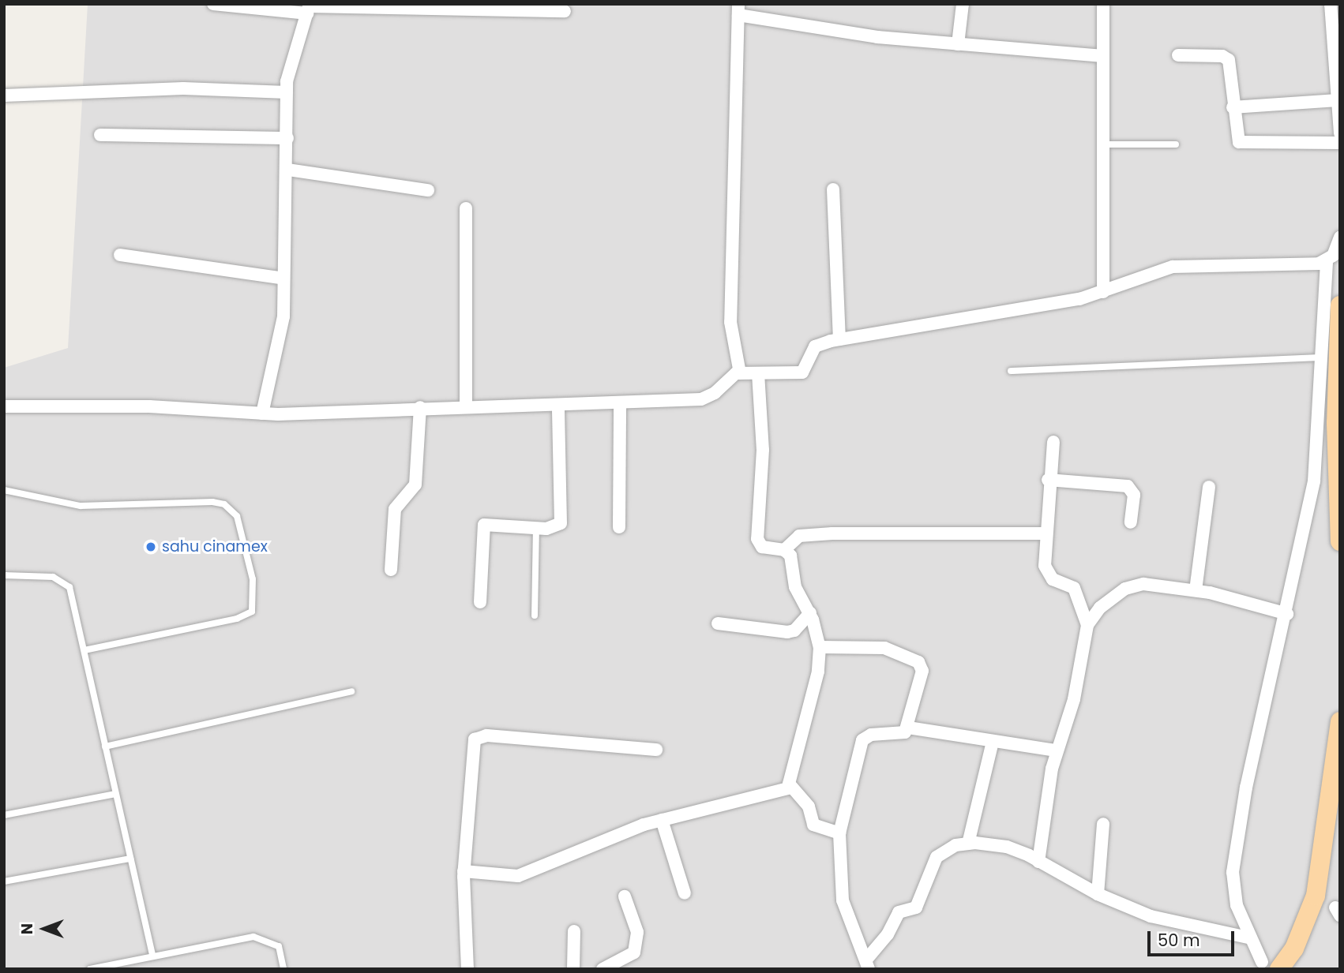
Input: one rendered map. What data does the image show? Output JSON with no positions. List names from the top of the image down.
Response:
{
  "places": ["sahu cinamex"],
  "scale_bar": "50 m",
  "north": "left"
}
